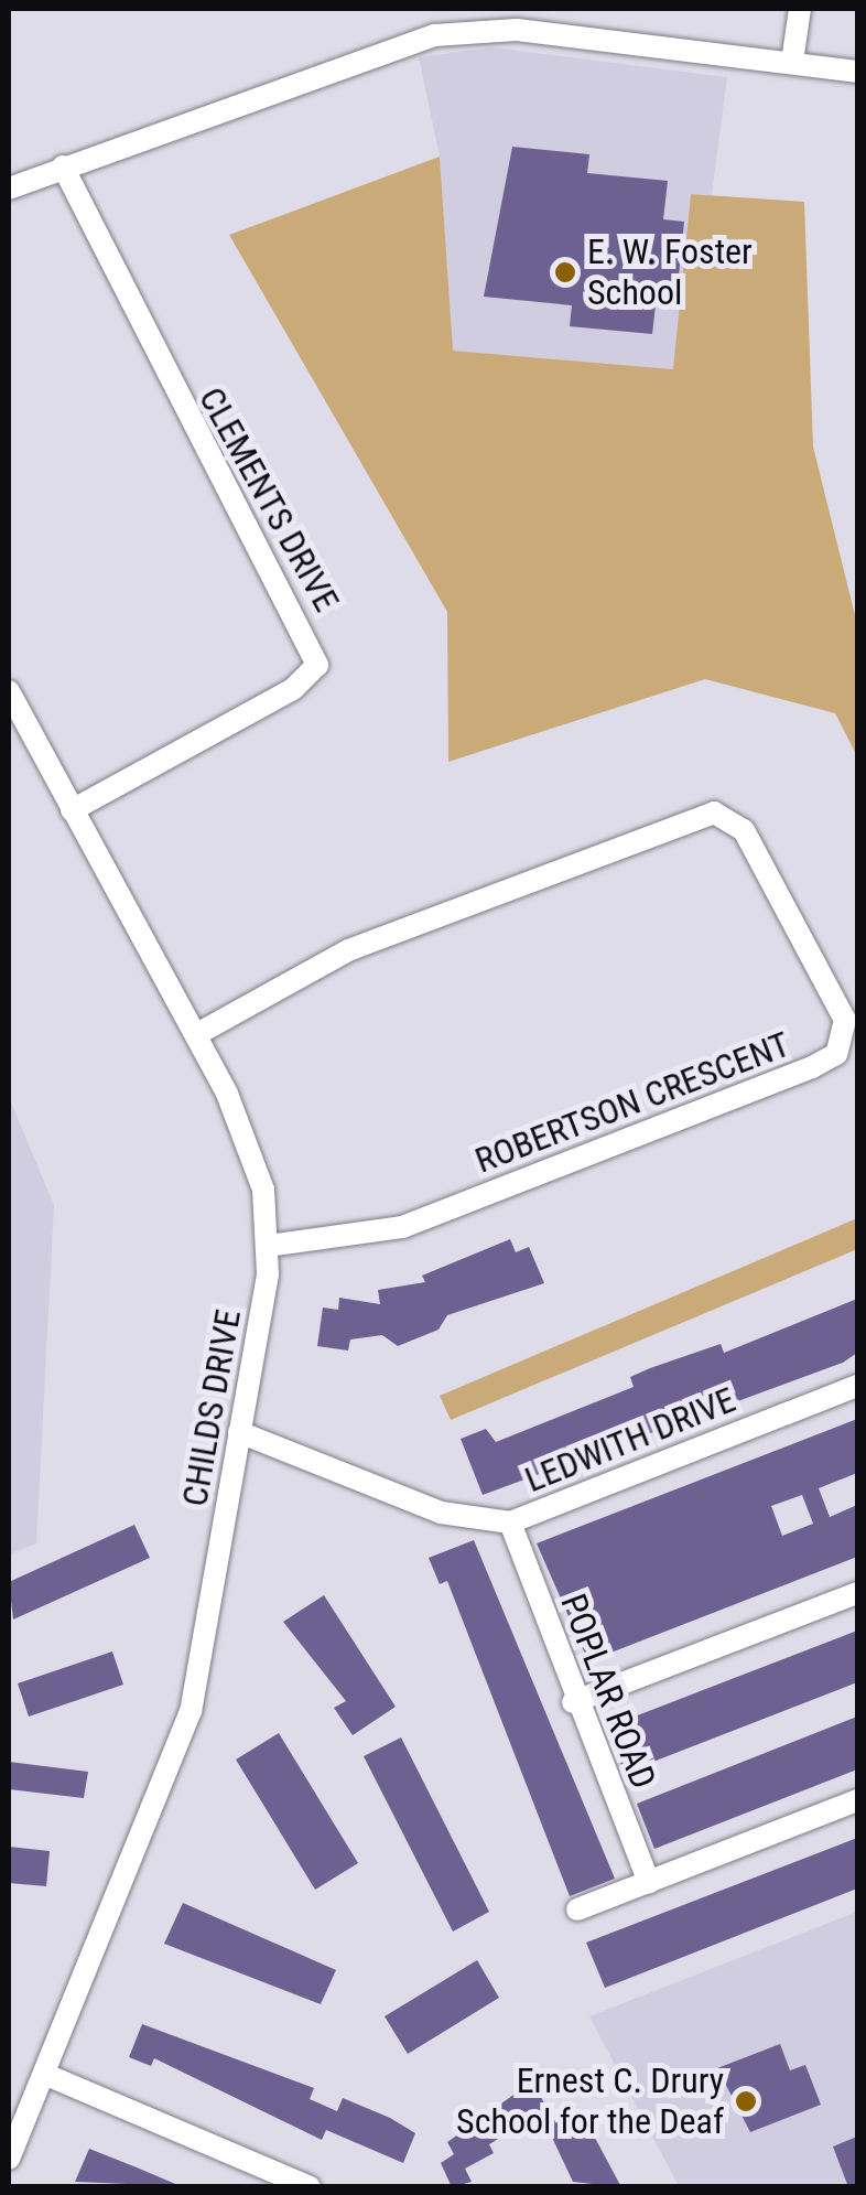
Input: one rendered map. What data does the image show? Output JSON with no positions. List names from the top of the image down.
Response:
{
  "streets": {
    "street": [
      "CLEMENTS DRIVE",
      "ROBERTSON CRESCENT",
      "CHILDS DRIVE",
      "LEDWITH DRIVE",
      "POPLAR ROAD"
    ]
  },
  "crossings": [
    ["CLEMENTS DRIVE", "CHILDS DRIVE"],
    ["ROBERTSON CRESCENT", "CHILDS DRIVE"],
    ["CHILDS DRIVE", "LEDWITH DRIVE"],
    ["LEDWITH DRIVE", "POPLAR ROAD"]
  ],
  "places": ["E. W. Foster School", "Ernest C. Drury School for the Deaf"]
}
